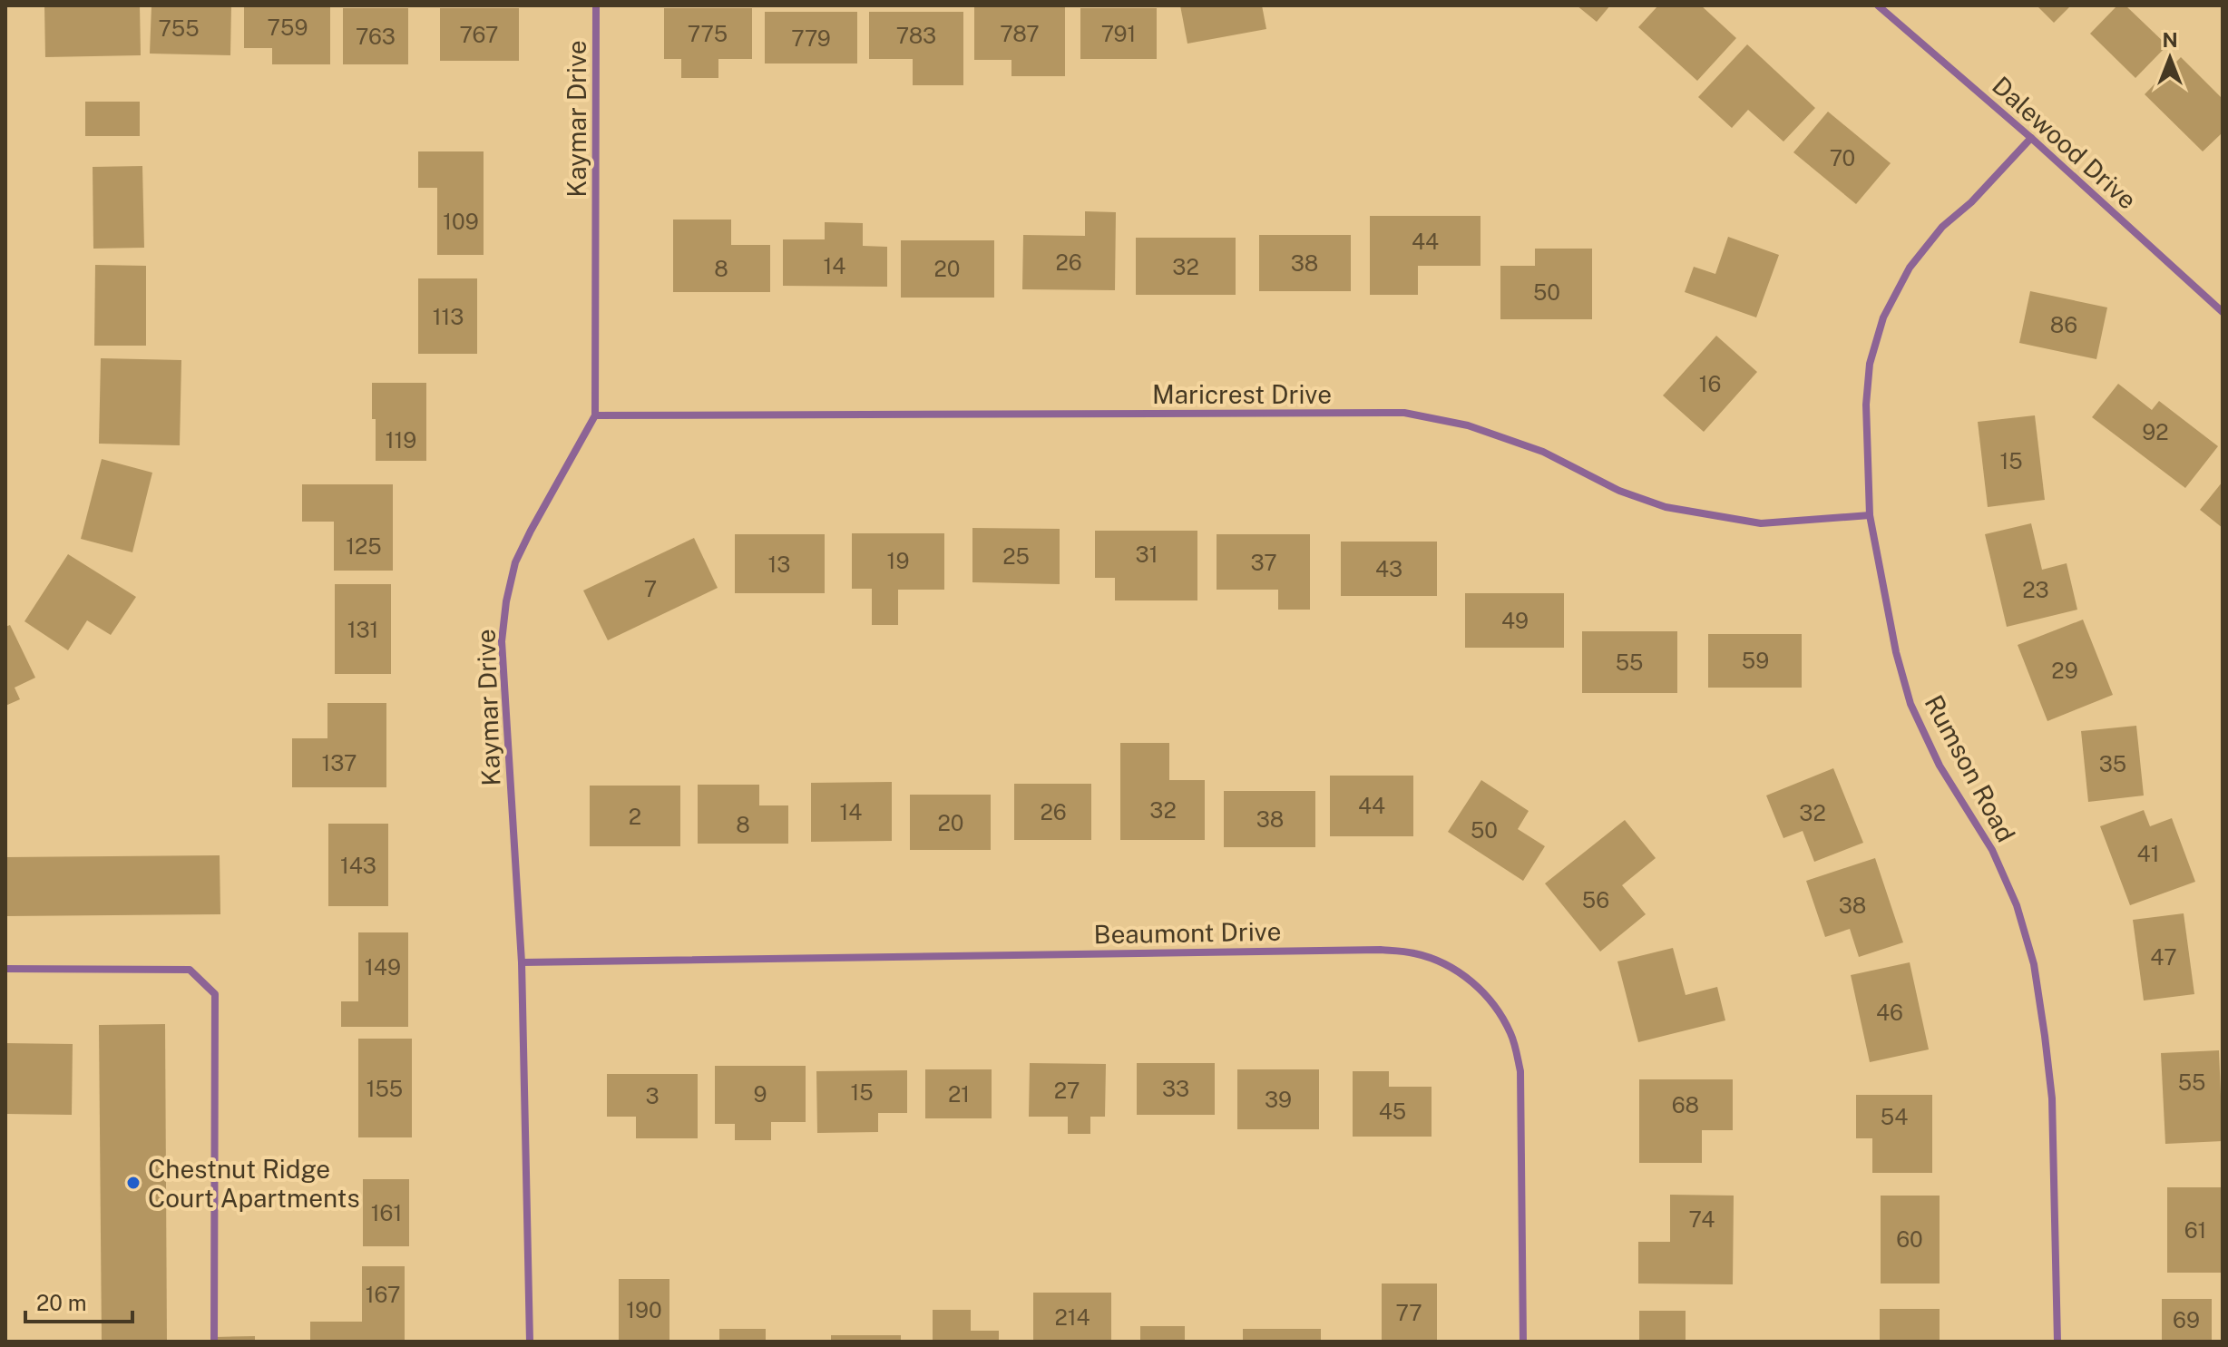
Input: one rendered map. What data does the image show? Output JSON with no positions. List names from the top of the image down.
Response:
{
  "streets": {
    "street": [
      "Kaymar Drive",
      "Dalewood Drive",
      "Maricrest Drive",
      "Rumson Road",
      "Beaumont Drive"
    ]
  },
  "crossings": [
    ["Kaymar Drive", "Maricrest Drive"],
    ["Kaymar Drive", "Beaumont Drive"],
    ["Dalewood Drive", "Rumson Road"],
    ["Maricrest Drive", "Rumson Road"]
  ],
  "places": ["Chestnut Ridge Court Apartments"],
  "house_numbers": [
    "759",
    "755",
    "775",
    "787",
    "791",
    "767",
    "783",
    "763",
    "779",
    "70",
    "109",
    "44",
    "26",
    "38",
    "14",
    "32",
    "8",
    "20",
    "50",
    "113",
    "86",
    "16",
    "92",
    "119",
    "15",
    "125",
    "31",
    "25",
    "19",
    "37",
    "13",
    "43",
    "7",
    "23",
    "49",
    "131",
    "59",
    "55",
    "29",
    "137",
    "35",
    "44",
    "32",
    "14",
    "26",
    "32",
    "2",
    "38",
    "20",
    "8",
    "50",
    "41",
    "143",
    "56",
    "38",
    "47",
    "149",
    "46",
    "55",
    "155",
    "33",
    "27",
    "15",
    "9",
    "21",
    "3",
    "39",
    "68",
    "45",
    "54",
    "161",
    "74",
    "61",
    "60",
    "167",
    "190",
    "77",
    "214",
    "69"
  ],
  "scale_bar": "20 m",
  "north": "top"
}
